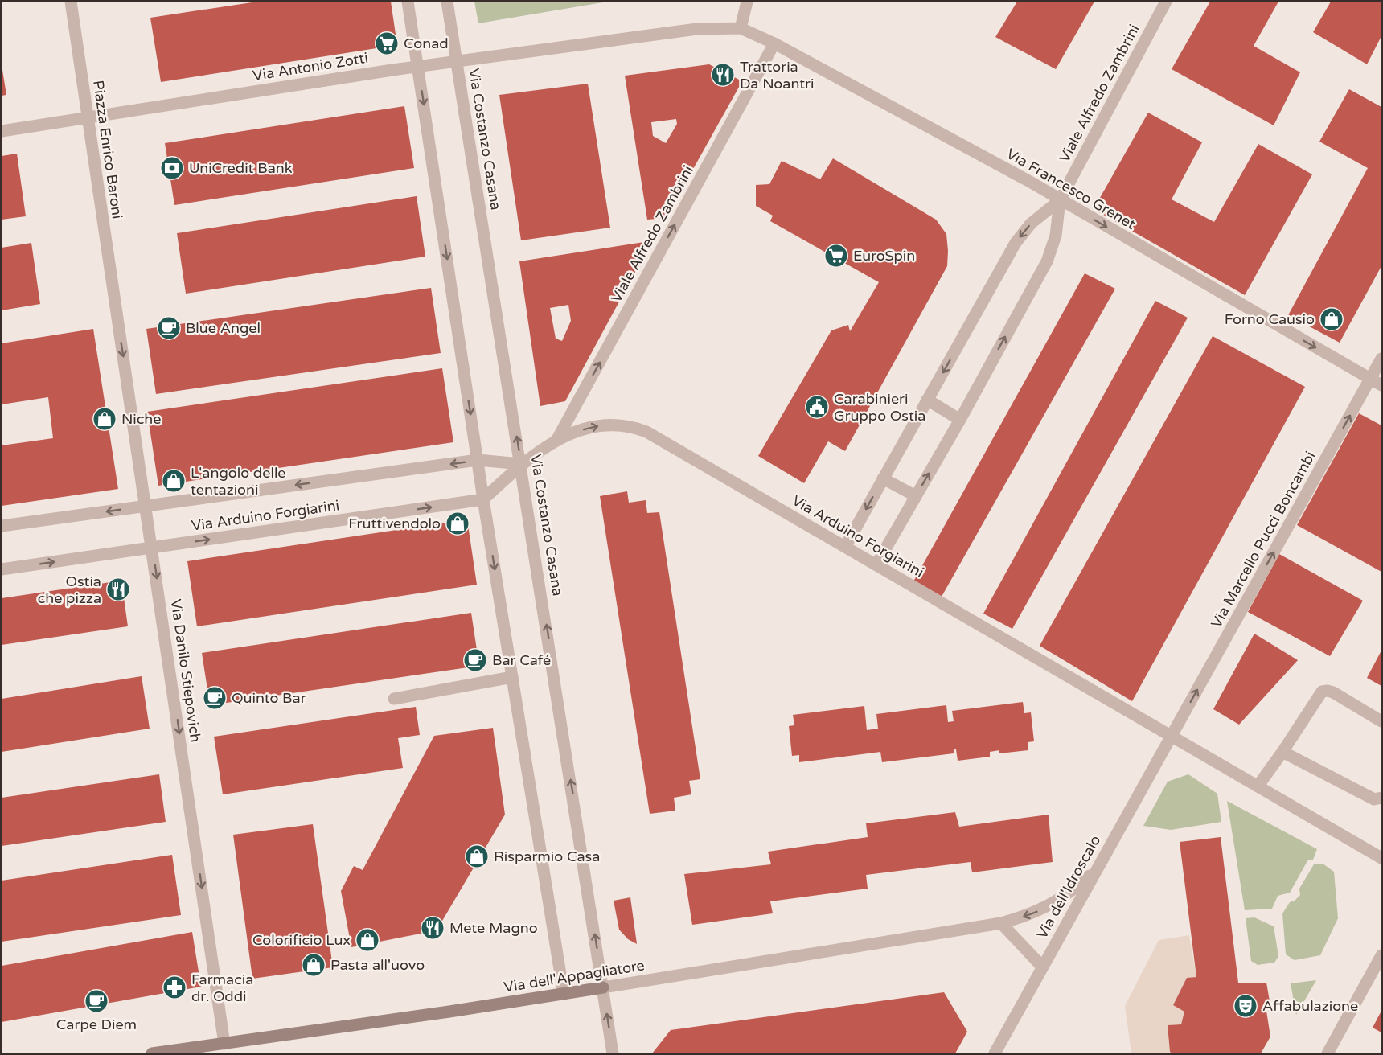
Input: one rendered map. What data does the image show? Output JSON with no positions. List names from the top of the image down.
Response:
{
  "streets": {
    "street": [
      "Via Antonio Zotti",
      "Viale Alfredo Zambrini",
      "Via Costanzo Casana",
      "Piazza Enrico Baroni",
      "Via Francesco Grenet",
      "Via Arduino Forgiarini",
      "Via Marcello Pucci Boncambi",
      "Via Danilo Stiepovich",
      "Via dell'Idroscalo",
      "Via dell'Appagliatore"
    ]
  },
  "crossings": [
    ["Via Antonio Zotti", "Via Costanzo Casana"],
    ["Via Antonio Zotti", "Piazza Enrico Baroni"],
    ["Via Antonio Zotti", "Via Francesco Grenet"],
    ["Viale Alfredo Zambrini", "Via Francesco Grenet"],
    ["Viale Alfredo Zambrini", "Via Arduino Forgiarini"],
    ["Via Costanzo Casana", "Via Arduino Forgiarini"],
    ["Via Costanzo Casana", "Via dell'Appagliatore"],
    ["Piazza Enrico Baroni", "Via Danilo Stiepovich"],
    ["Via Francesco Grenet", "Via Marcello Pucci Boncambi"],
    ["Via Arduino Forgiarini", "Via Marcello Pucci Boncambi"],
    ["Via Arduino Forgiarini", "Via Danilo Stiepovich"],
    ["Via Arduino Forgiarini", "Via dell'Idroscalo"],
    ["Via Marcello Pucci Boncambi", "Via dell'Idroscalo"],
    ["Via Danilo Stiepovich", "Via dell'Appagliatore"],
    ["Via dell'Idroscalo", "Via dell'Appagliatore"]
  ],
  "one_way": ["Via Francesco Grenet", "Via Marcello Pucci Boncambi", "Via Danilo Stiepovich"],
  "places": {
    "supermarket": ["Conad", "EuroSpin"],
    "restaurant": ["Trattoria Da Noantri", "Ostia che pizza", "Mete Magno"],
    "bank": ["UniCredit Bank"],
    "shop": [
      "Forno Causio",
      "Niche",
      "L'angolo delle tentazioni",
      "Fruttivendolo",
      "Risparmio Casa",
      "Colorificio Lux",
      "Pasta all'uovo"
    ],
    "cafe": [
      "Blue Angel",
      "Bar Café",
      "Quinto Bar",
      "Carpe Diem"
    ],
    "public building": ["Carabinieri Gruppo Ostia"],
    "pharmacy": ["Farmacia dr. Oddi"],
    "theatre": ["Affabulazione"]
  }
}
